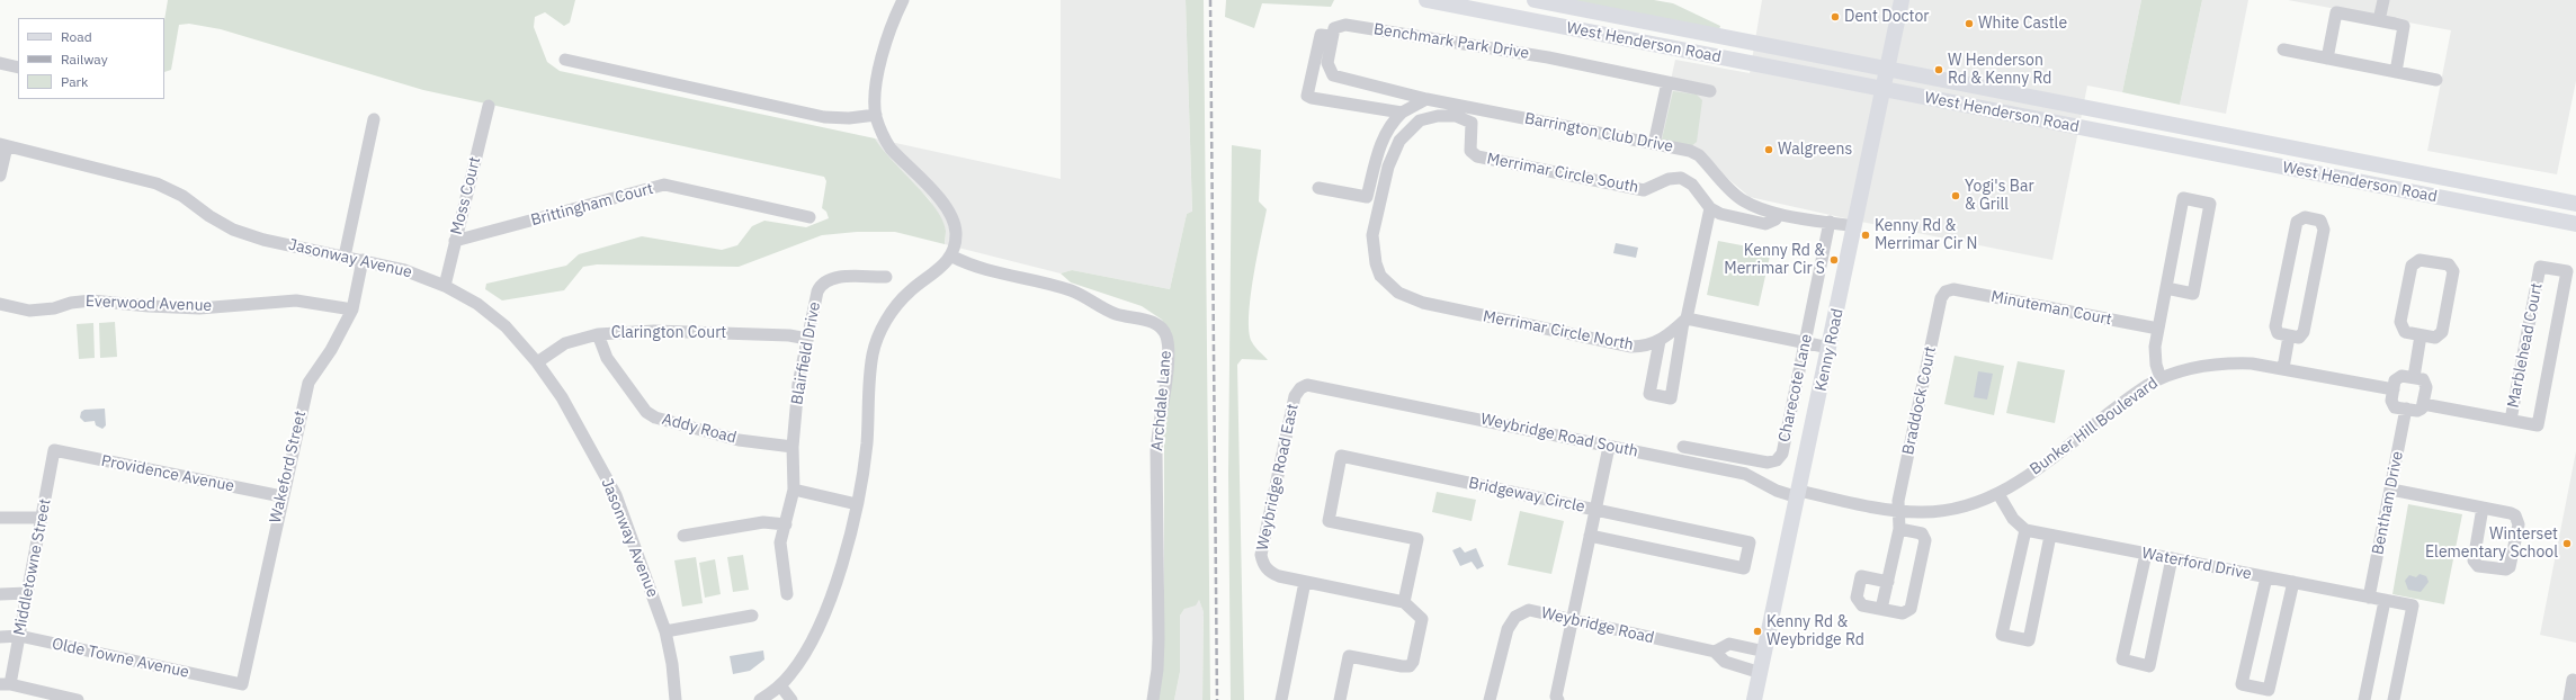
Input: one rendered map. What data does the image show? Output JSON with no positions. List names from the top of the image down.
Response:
{
  "streets": {
    "main road": ["West Henderson Road", "Kenny Road"],
    "street": [
      "Benchmark Park Drive",
      "Barrington Club Drive",
      "Merrimar Circle South",
      "Moss Court",
      "Brittingham Court",
      "Jasonway Avenue",
      "Everwood Avenue",
      "Minuteman Court",
      "Merrimar Circle North",
      "Clarington Court",
      "Marblehead Court",
      "Blairfield Drive",
      "Charecote Lane",
      "Archdale Lane",
      "Braddock Court",
      "Bunker Hill Boulevard",
      "Addy Road",
      "Weybridge Road South",
      "Wakeford Street",
      "Providence Avenue",
      "Weybridge Road East",
      "Bridgeway Circle",
      "Bentham Drive",
      "Waterford Drive",
      "Middletowne Street",
      "Weybridge Road",
      "Olde Towne Avenue"
    ]
  },
  "crossings": [
    ["West Henderson Road", "Kenny Road"],
    ["Merrimar Circle South", "Merrimar Circle North"],
    ["Moss Court", "Brittingham Court"],
    ["Moss Court", "Jasonway Avenue"],
    ["Jasonway Avenue", "Clarington Court"],
    ["Jasonway Avenue", "Wakeford Street"],
    ["Everwood Avenue", "Wakeford Street"],
    ["Minuteman Court", "Braddock Court"],
    ["Clarington Court", "Blairfield Drive"],
    ["Clarington Court", "Addy Road"],
    ["Kenny Road", "Bunker Hill Boulevard"],
    ["Kenny Road", "Weybridge Road South"],
    ["Kenny Road", "Weybridge Road"],
    ["Blairfield Drive", "Addy Road"],
    ["Braddock Court", "Bunker Hill Boulevard"],
    ["Bunker Hill Boulevard", "Weybridge Road South"],
    ["Bunker Hill Boulevard", "Bentham Drive"],
    ["Weybridge Road South", "Weybridge Road East"],
    ["Wakeford Street", "Providence Avenue"],
    ["Wakeford Street", "Olde Towne Avenue"],
    ["Providence Avenue", "Middletowne Street"],
    ["Weybridge Road East", "Bridgeway Circle"],
    ["Bentham Drive", "Waterford Drive"],
    ["Middletowne Street", "Olde Towne Avenue"]
  ],
  "places": [
    "Dent Doctor",
    "White Castle",
    "W Henderson Rd & Kenny Rd",
    "Walgreens",
    "Yogi's Bar & Grill",
    "Kenny Rd & Merrimar Cir N",
    "Kenny Rd & Merrimar Cir S",
    "Winterset Elementary School",
    "Kenny Rd & Weybridge Rd"
  ],
  "legend": ["Road", "Railway", "Park"]
}
